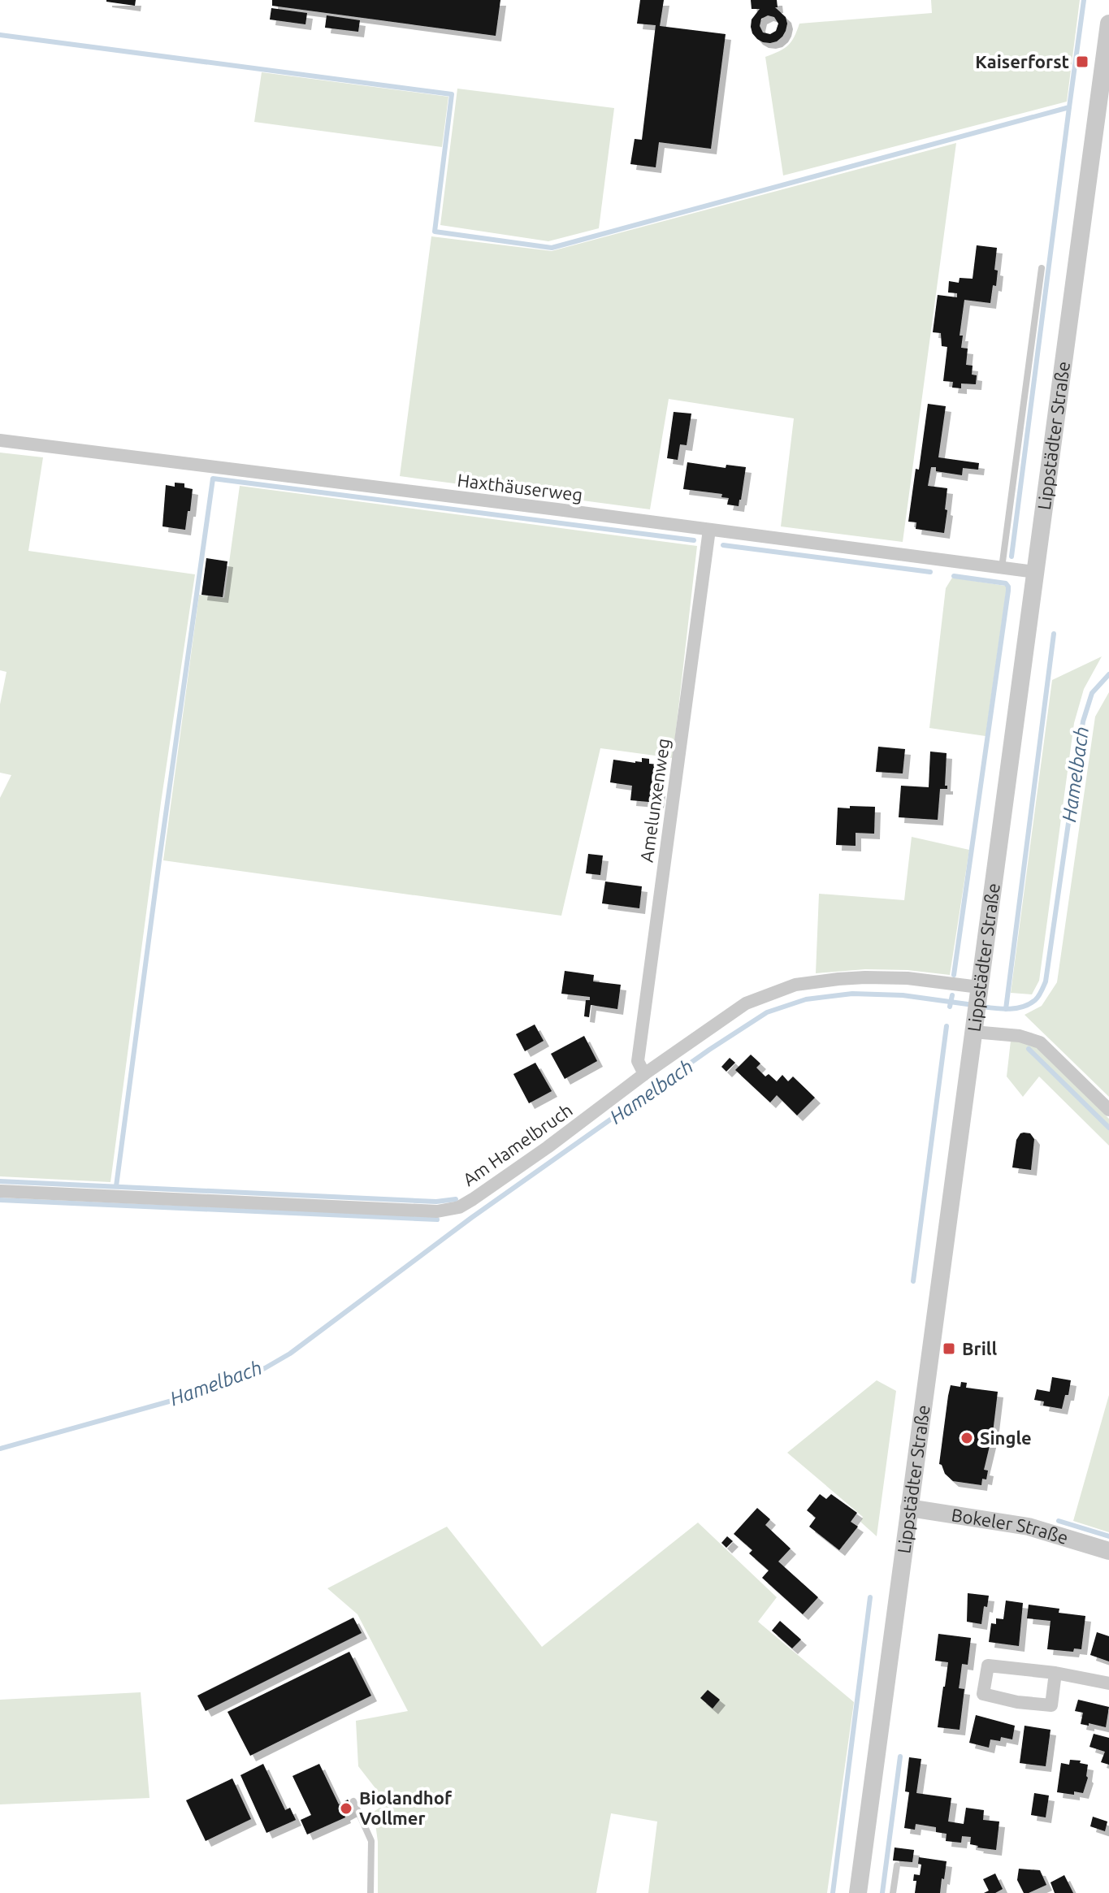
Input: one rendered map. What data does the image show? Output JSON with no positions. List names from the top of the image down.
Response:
{
  "streets": {
    "street": [
      "Lippstädter Straße",
      "Haxthäuserweg",
      "Amelunxenweg",
      "Am Hamelbruch",
      "Bokeler Straße"
    ]
  },
  "crossings": [
    ["Lippstädter Straße", "Haxthäuserweg"],
    ["Lippstädter Straße", "Am Hamelbruch"],
    ["Lippstädter Straße", "Bokeler Straße"],
    ["Haxthäuserweg", "Amelunxenweg"],
    ["Amelunxenweg", "Am Hamelbruch"]
  ],
  "water": ["Hamelbach"],
  "places": {
    "transit": ["Kaiserforst", "Brill"],
    "other": ["Single", "Biolandhof Vollmer"]
  }
}
